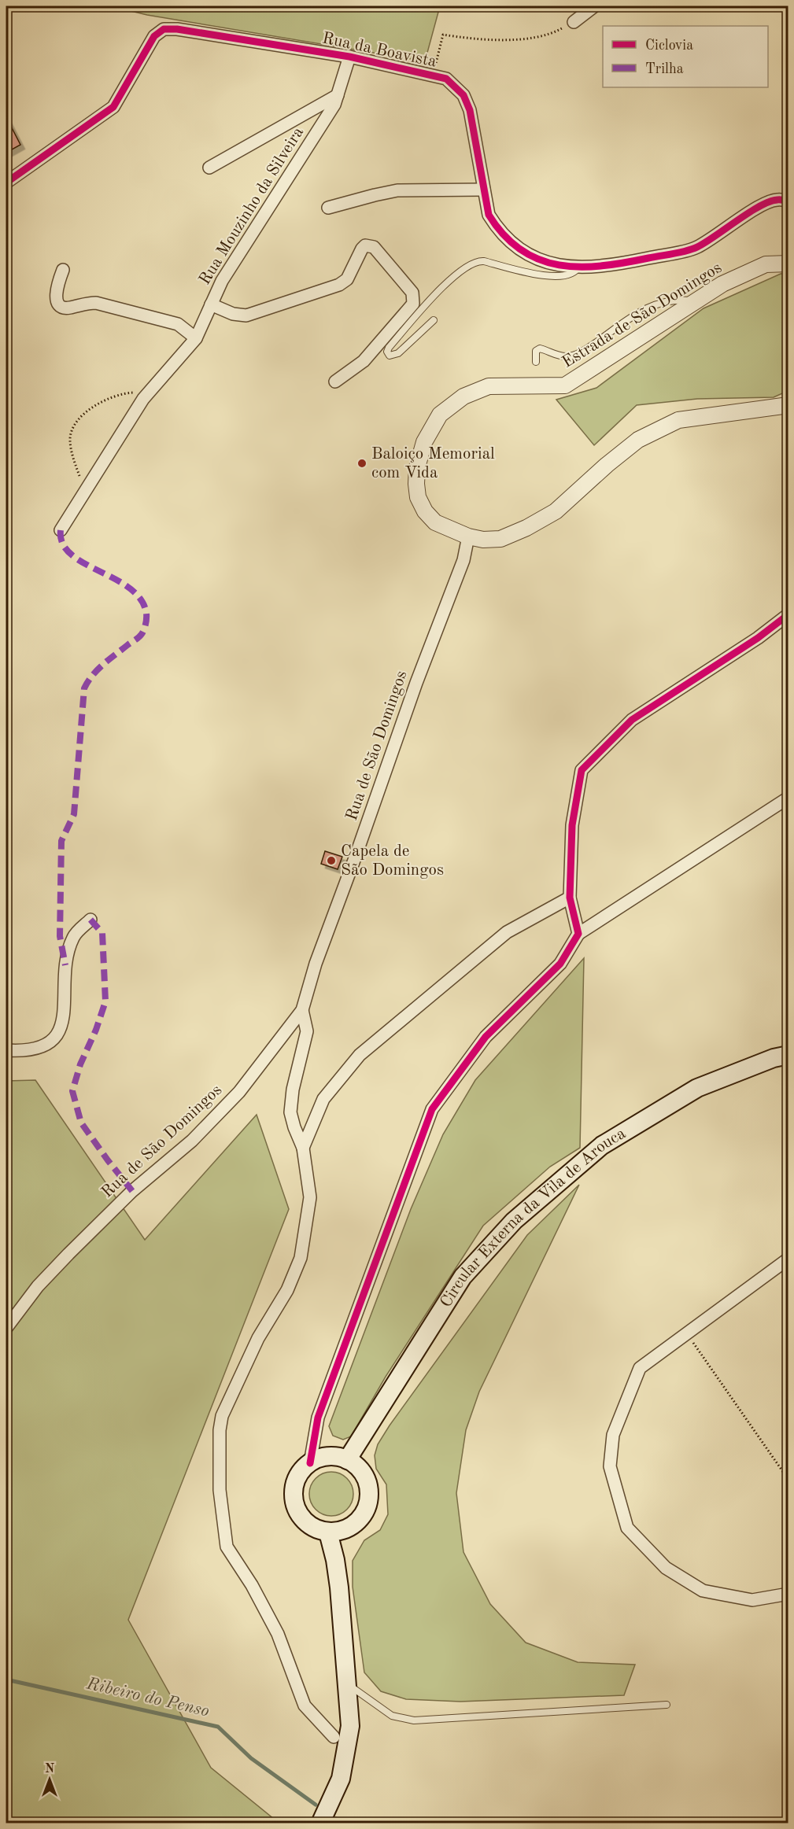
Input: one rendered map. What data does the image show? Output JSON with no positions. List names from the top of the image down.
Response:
{
  "streets": {
    "main road": ["Circular Externa da Vila de Arouca"],
    "street": [
      "Rua da Boavista",
      "Rua Mouzinho da Silveira",
      "Estrada de São Domingos",
      "Rua de São Domingos"
    ]
  },
  "crossings": [
    ["Rua da Boavista", "Rua Mouzinho da Silveira"],
    ["Estrada de São Domingos", "Rua de São Domingos"]
  ],
  "water": ["Ribeiro do Penso"],
  "places": ["Baloiço Memorial com Vida", "Capela de São Domingos"],
  "legend": ["Ciclovia", "Trilha"],
  "north": "top"
}
